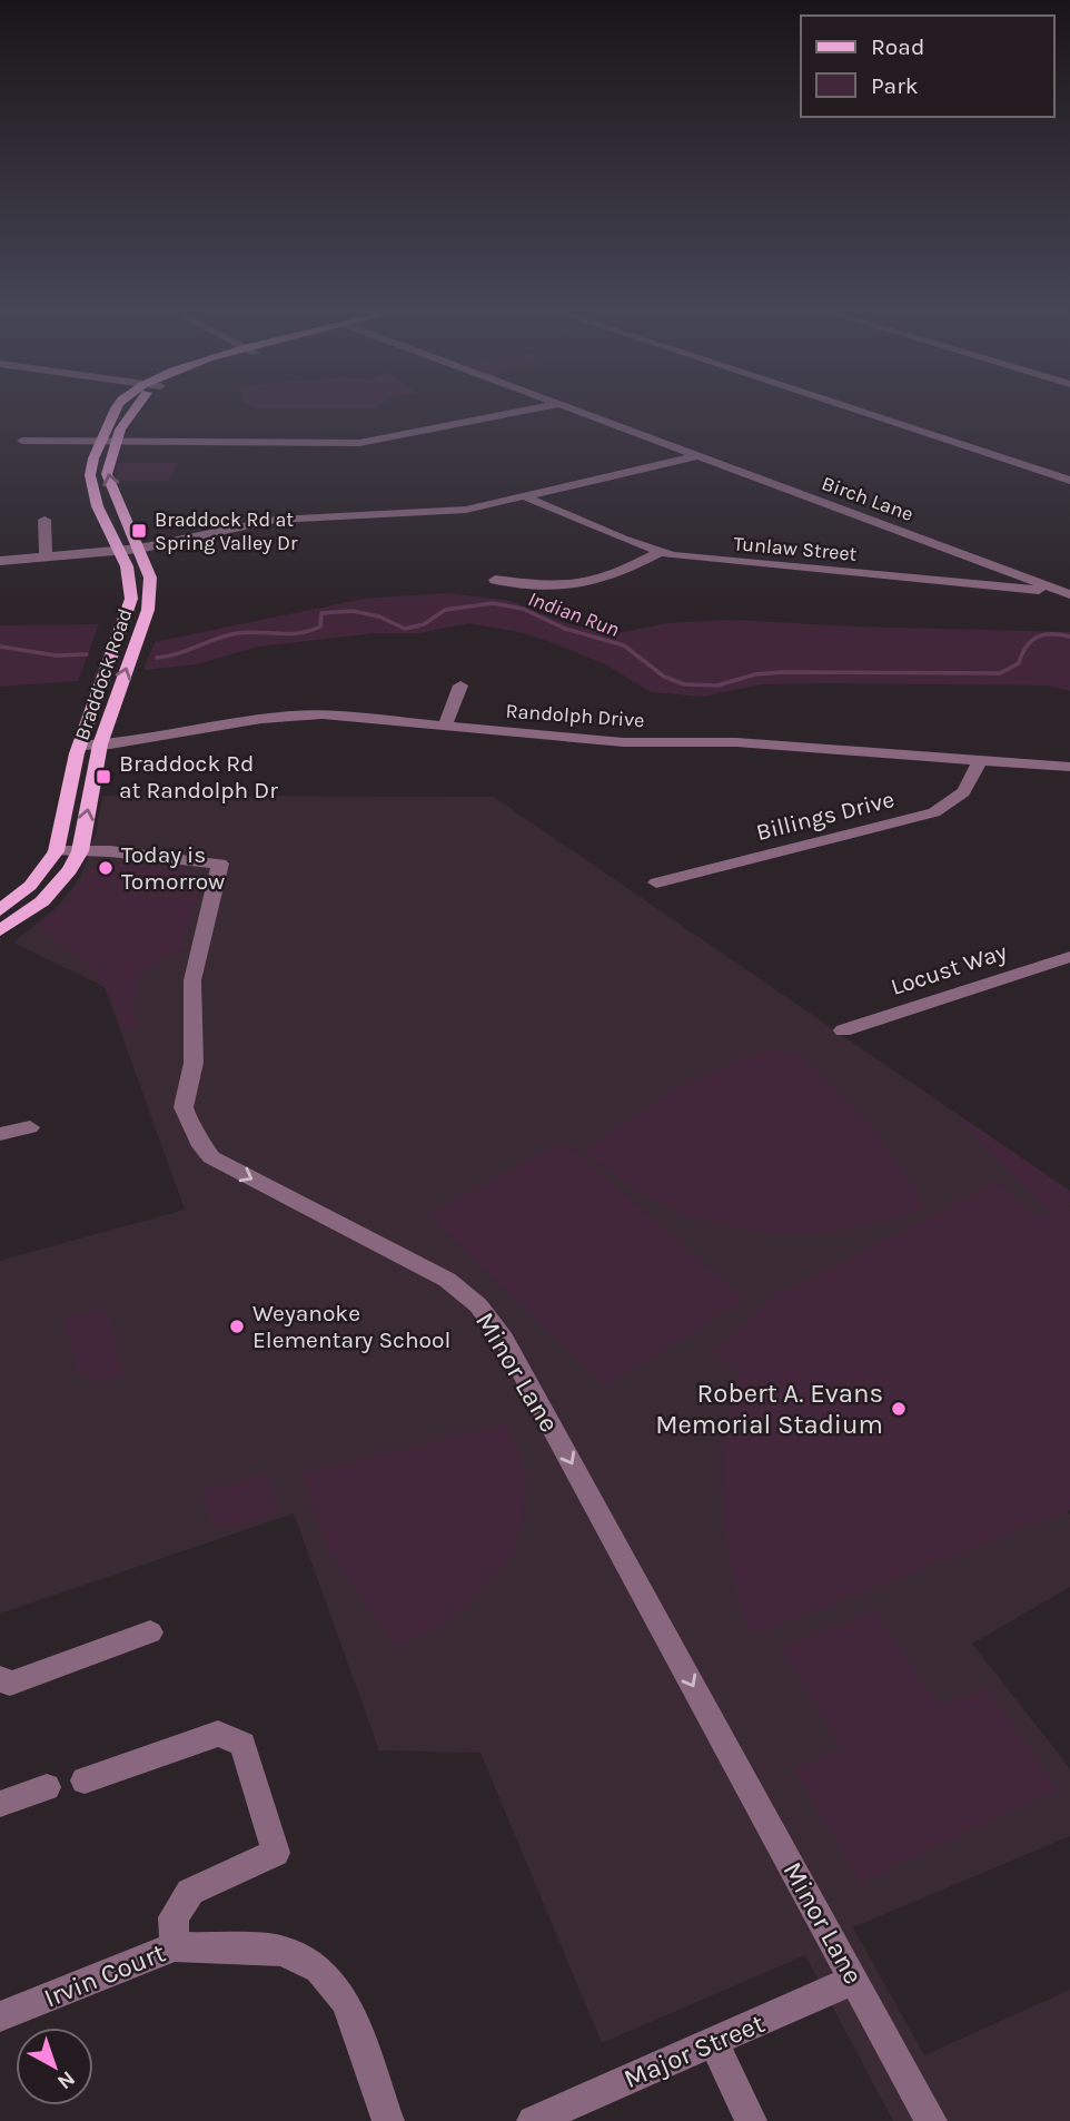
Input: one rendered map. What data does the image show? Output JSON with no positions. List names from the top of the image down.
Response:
{
  "streets": {
    "main road": ["Braddock Road"],
    "street": [
      "Birch Lane",
      "Tunlaw Street",
      "Randolph Drive",
      "Billings Drive",
      "Locust Way",
      "Minor Lane",
      "Irvin Court",
      "Major Street"
    ]
  },
  "crossings": [
    ["Birch Lane", "Tunlaw Street"],
    ["Braddock Road", "Randolph Drive"],
    ["Braddock Road", "Minor Lane"],
    ["Randolph Drive", "Billings Drive"],
    ["Minor Lane", "Major Street"]
  ],
  "one_way": ["Minor Lane"],
  "water": ["Indian Run"],
  "places": {
    "transit": ["Braddock Rd at Spring Valley Dr", "Braddock Rd at Randolph Dr"],
    "other": ["Today is Tomorrow", "Weyanoke Elementary School", "Robert A. Evans Memorial Stadium"]
  },
  "legend": ["Road", "Park"],
  "north": "bottom right"
}
